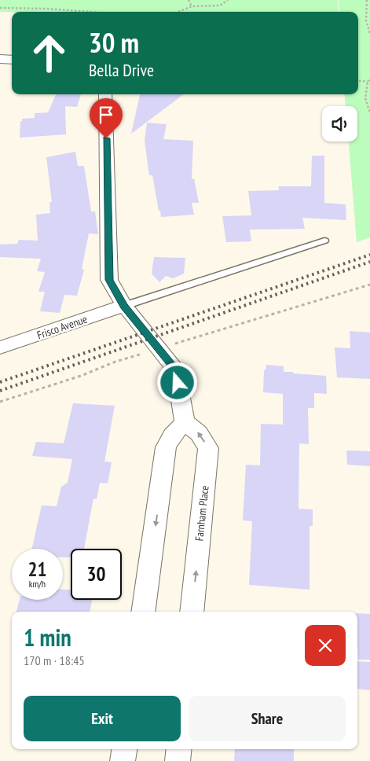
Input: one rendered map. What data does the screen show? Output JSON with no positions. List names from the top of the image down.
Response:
{
  "streets": {
    "street": ["Frisco Avenue", "Farnham Place"]
  },
  "page": {
    "turn": ["30 m", "Bella Drive"],
    "speed": "21 km/h",
    "limit": "30",
    "heading": ["1 min", "170 m · 18:45"],
    "buttons": ["Exit", "Share"]
  }
}
